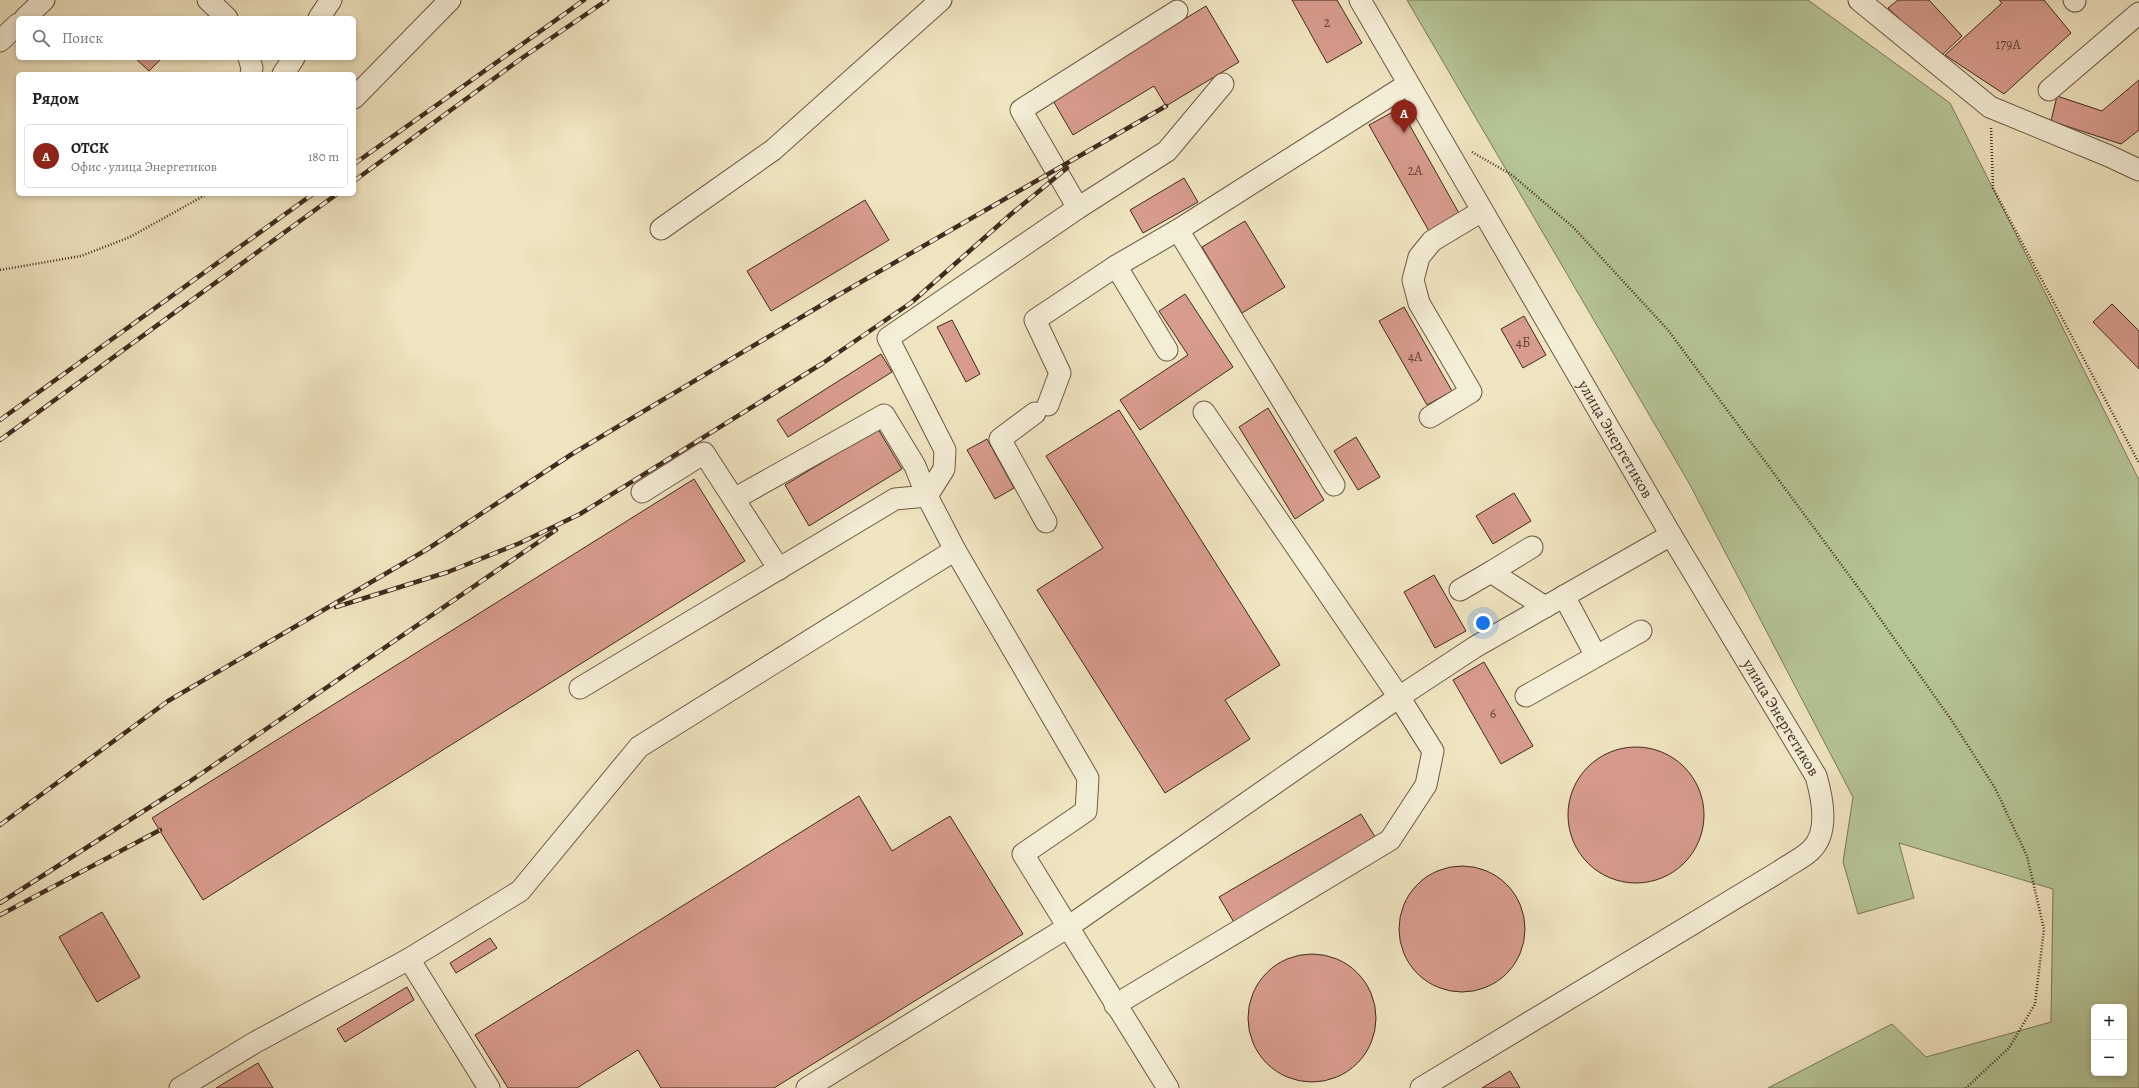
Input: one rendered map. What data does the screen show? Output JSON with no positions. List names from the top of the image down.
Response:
{
  "streets": {
    "street": ["улица Энергетиков"]
  },
  "house_numbers": [
    "2",
    "179А",
    "2А",
    "4Б",
    "4А",
    "6"
  ],
  "page": {
    "search": "Поиск",
    "heading": "Рядом",
    "pins": "A",
    "list": [
      {
        "mark": "A",
        "name": "ОТСК",
        "note": "Офис · улица Энергетиков",
        "value": "180 m"
      }
    ],
    "map_buttons": ["+", "−"]
  }
}
